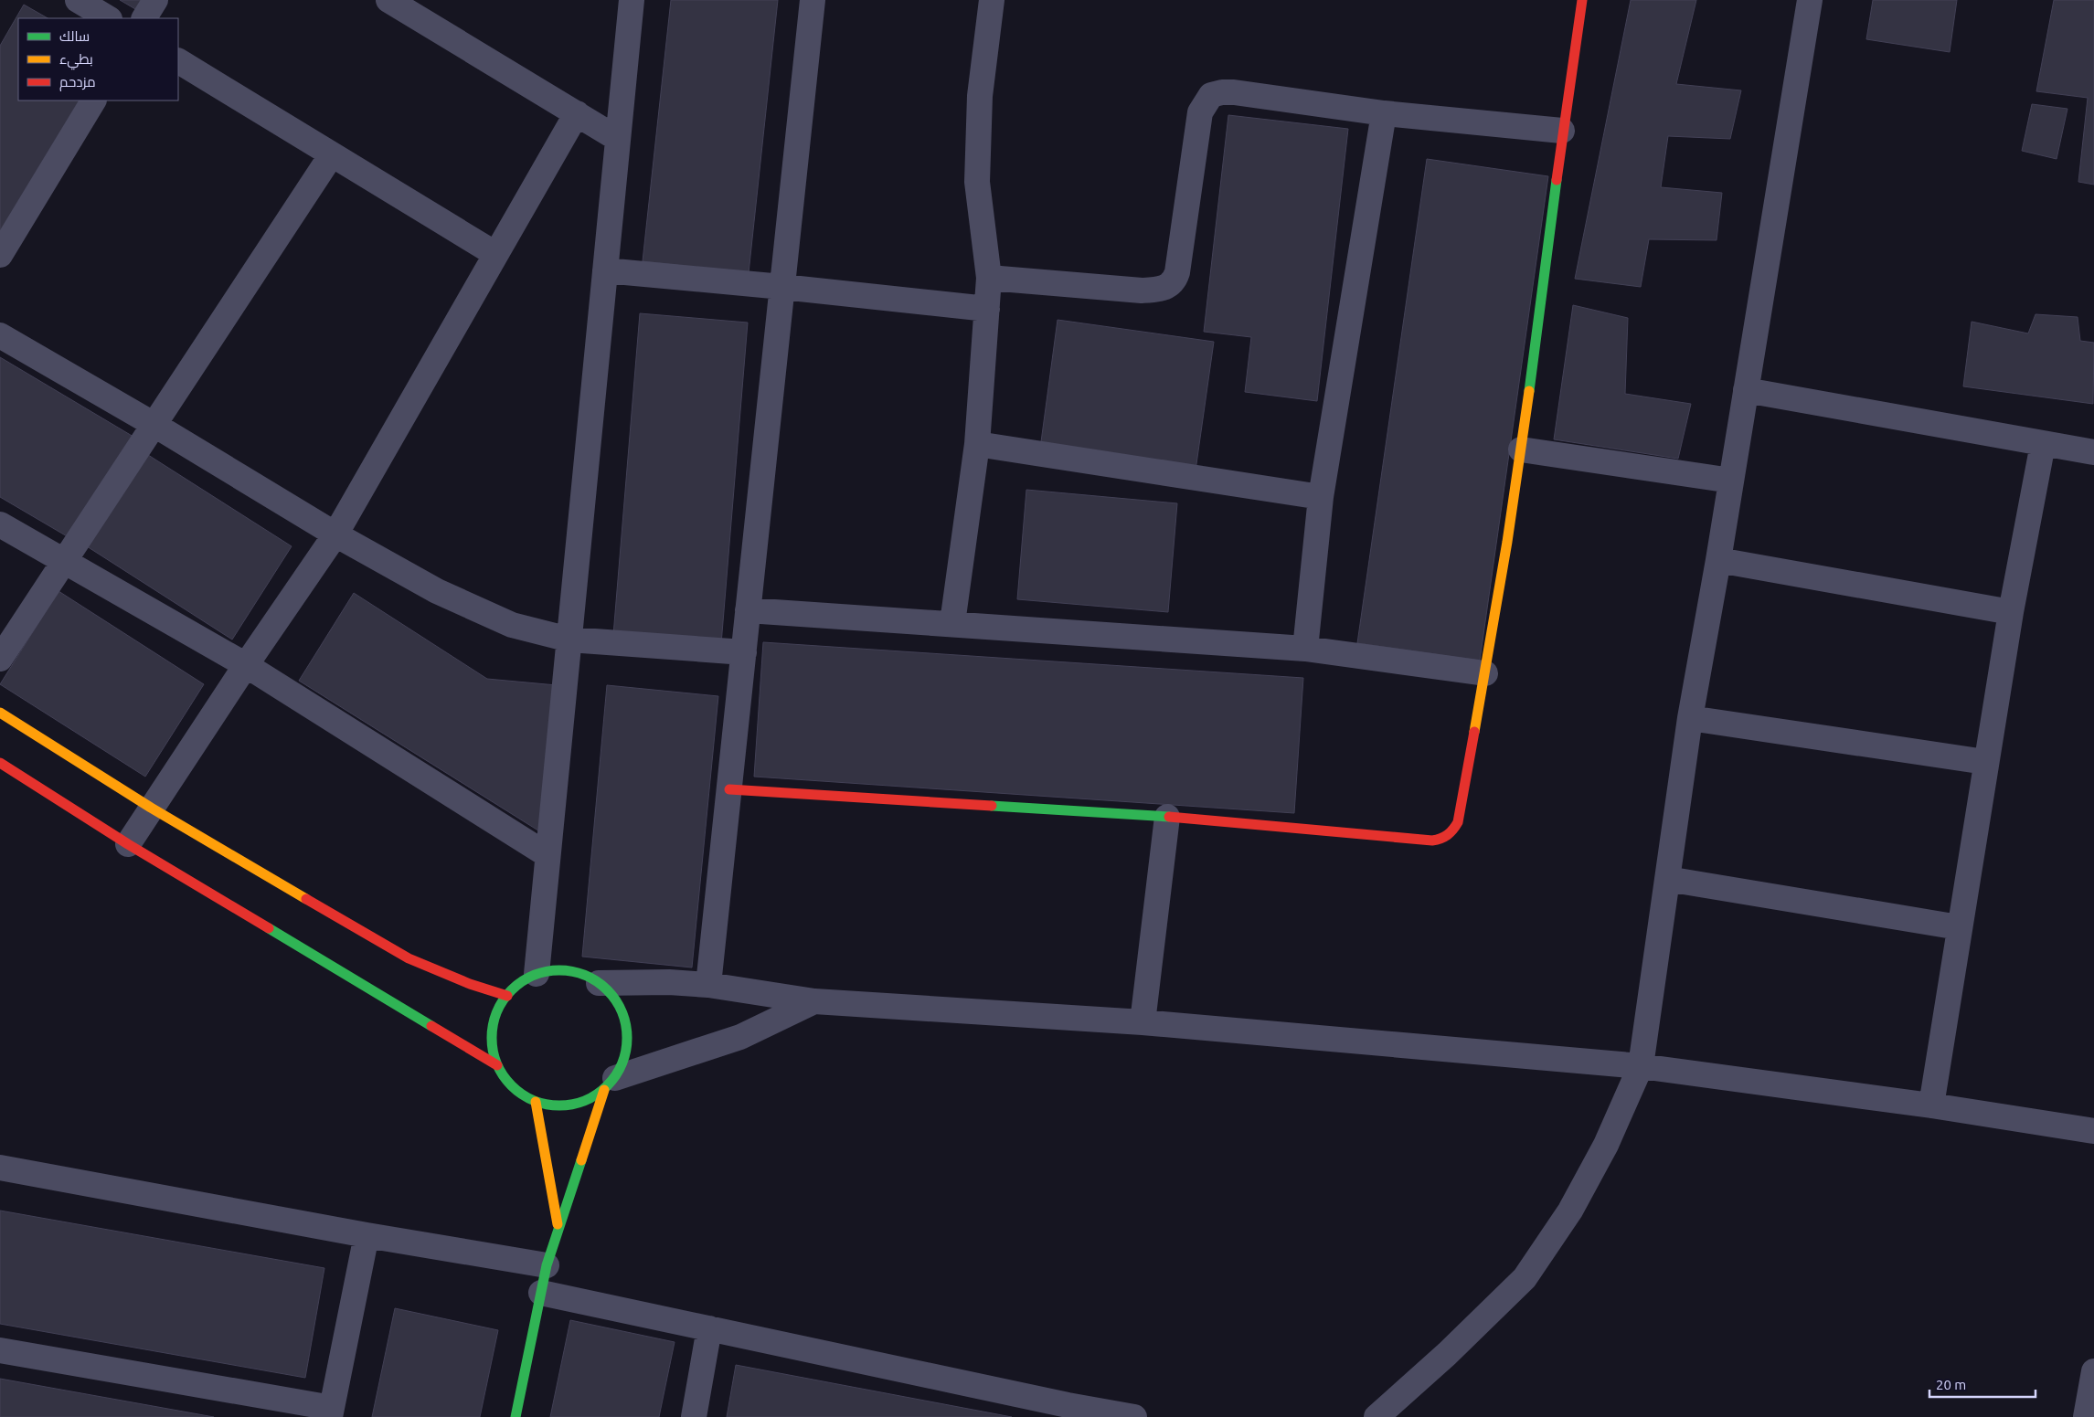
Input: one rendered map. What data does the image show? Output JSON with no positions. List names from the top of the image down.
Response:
{
  "legend": ["سالك", "بطيء", "مزدحم"],
  "scale_bar": "20 m"
}
